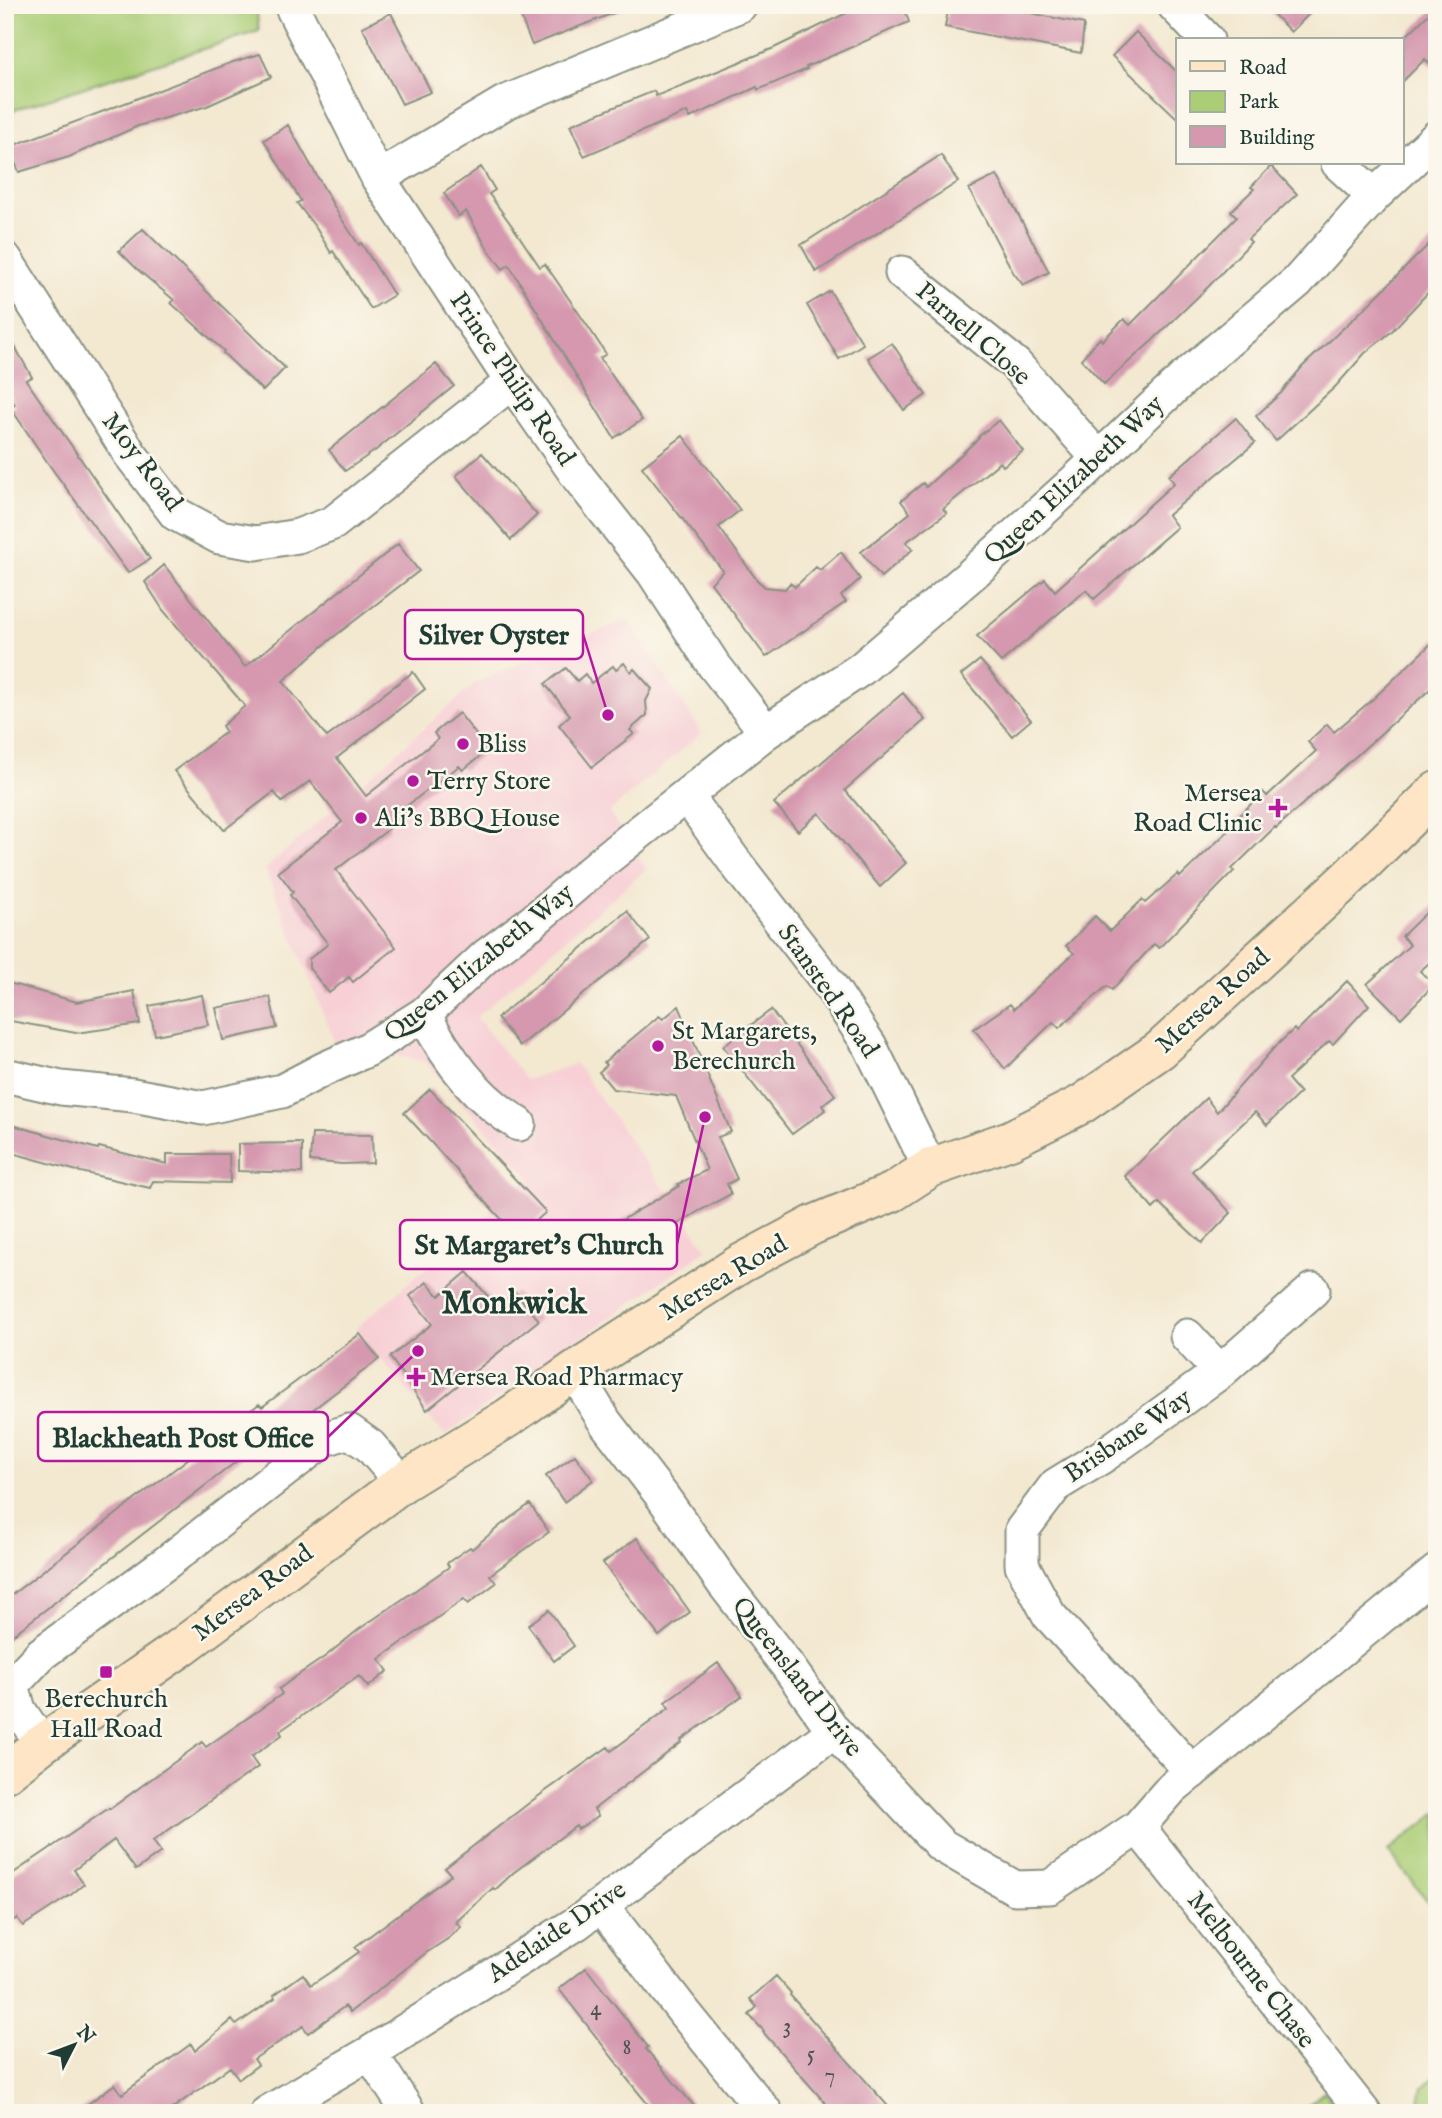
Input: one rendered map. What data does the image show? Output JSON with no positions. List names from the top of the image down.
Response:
{
  "streets": {
    "main road": ["Mersea Road"],
    "street": [
      "Parnell Close",
      "Prince Philip Road",
      "Moy Road",
      "Queen Elizabeth Way",
      "Stansted Road",
      "Brisbane Way",
      "Queensland Drive",
      "Adelaide Drive",
      "Melbourne Chase"
    ]
  },
  "crossings": [
    ["Parnell Close", "Queen Elizabeth Way"],
    ["Prince Philip Road", "Moy Road"],
    ["Prince Philip Road", "Queen Elizabeth Way"],
    ["Queen Elizabeth Way", "Stansted Road"],
    ["Stansted Road", "Mersea Road"],
    ["Mersea Road", "Queensland Drive"],
    ["Brisbane Way", "Queensland Drive"],
    ["Queensland Drive", "Adelaide Drive"],
    ["Queensland Drive", "Melbourne Chase"]
  ],
  "districts": ["Monkwick"],
  "places": {
    "other": [
      "Silver Oyster",
      "Bliss",
      "Terry Store",
      "Ali's BBQ House",
      "St Margarets, Berechurch",
      "St Margaret's Church",
      "Blackheath Post Office"
    ],
    "health": ["Mersea Road Clinic", "Mersea Road Pharmacy"],
    "transit": ["Berechurch Hall Road"]
  },
  "house_numbers": [
    "4",
    "3",
    "8",
    "5",
    "7"
  ],
  "legend": ["Road", "Park", "Building"],
  "north": "top right"
}
